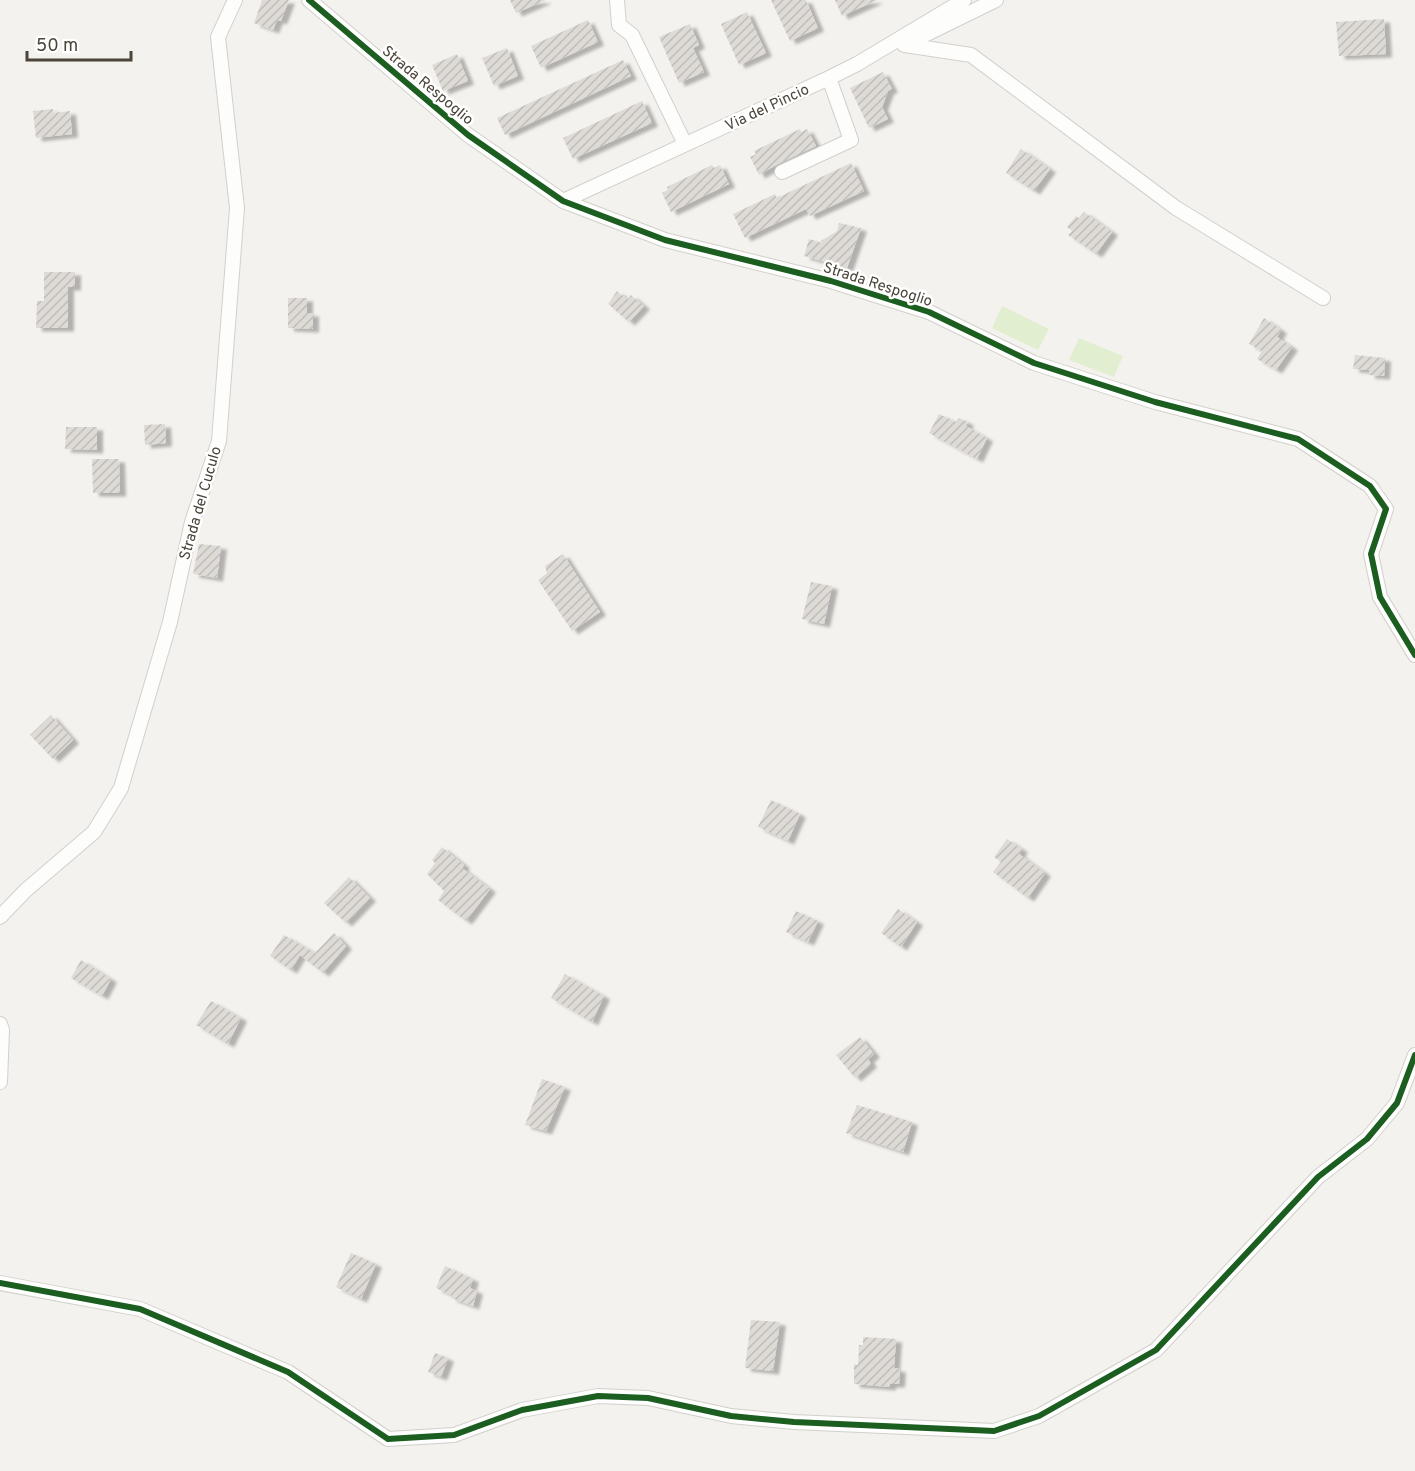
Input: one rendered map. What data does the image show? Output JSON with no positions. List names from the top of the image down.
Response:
{
  "streets": {
    "street": ["Strada Respoglio", "Via del Pincio", "Strada del Cuculo"]
  },
  "crossings": [
    ["Strada Respoglio", "Via del Pincio"]
  ],
  "scale_bar": "50 m"
}
